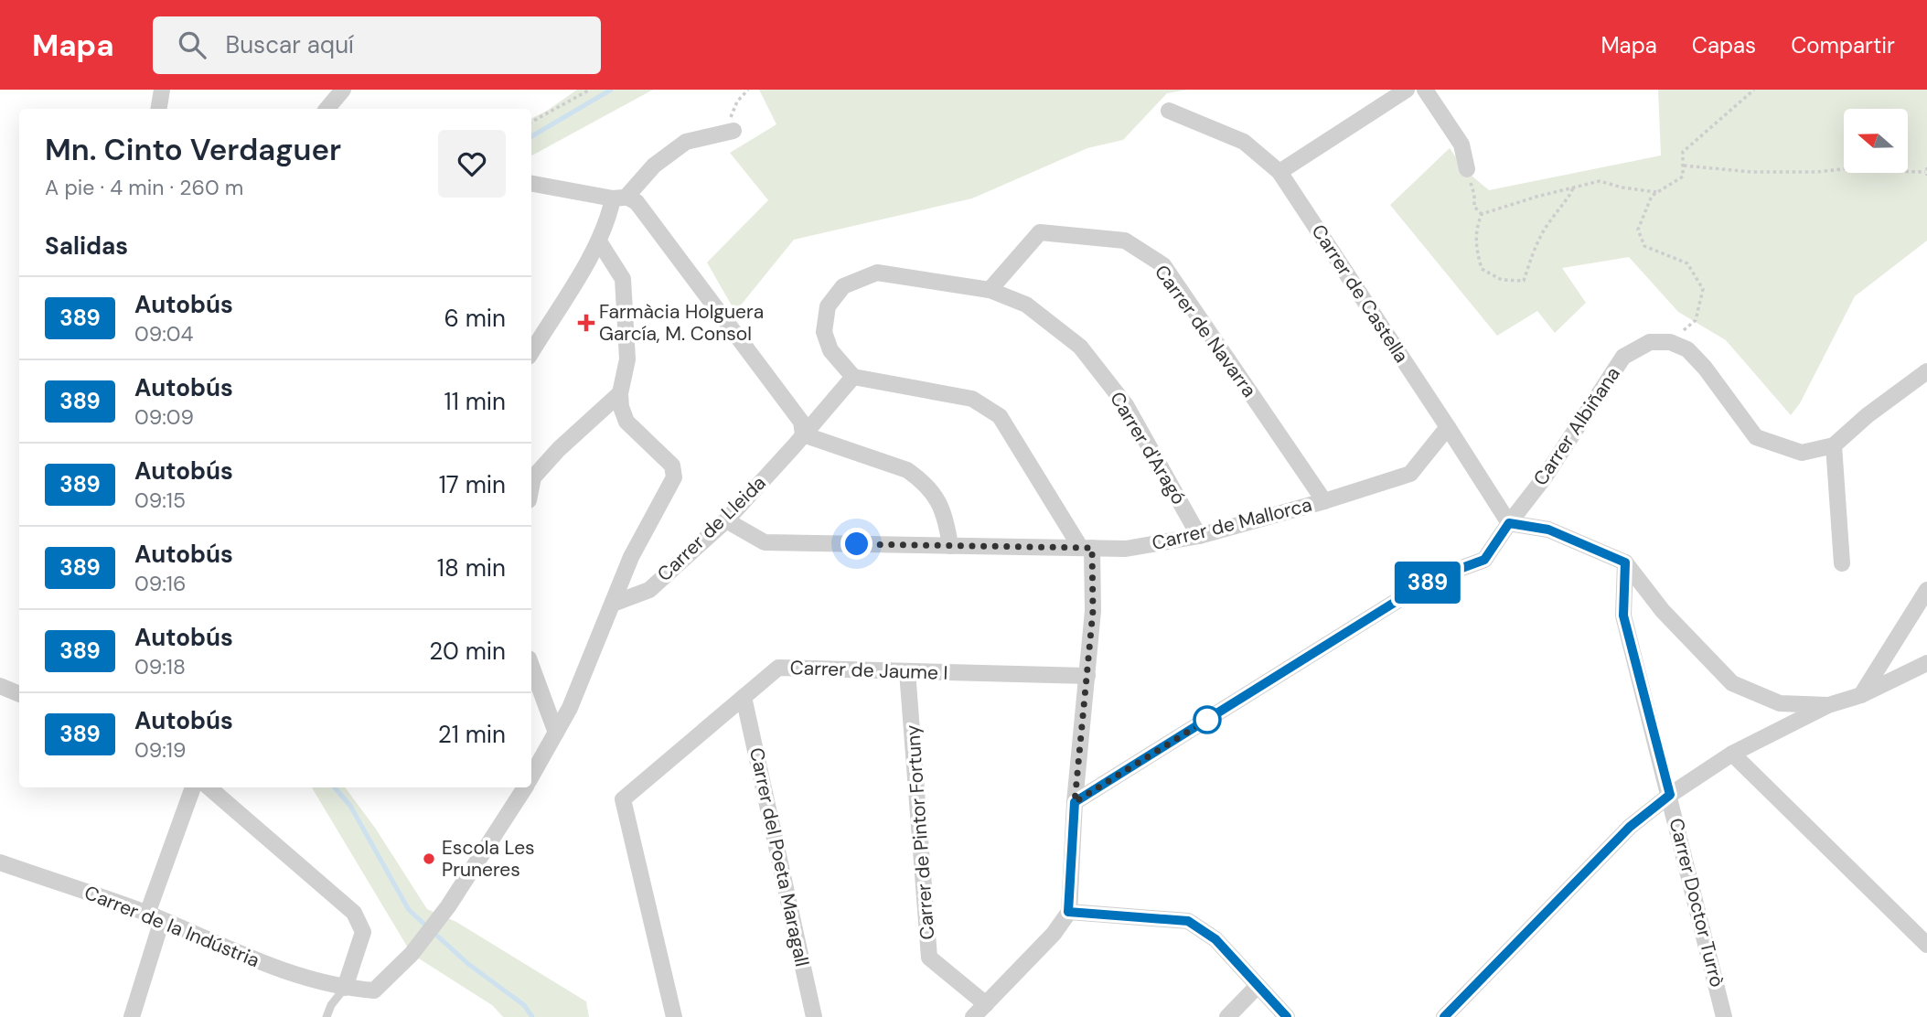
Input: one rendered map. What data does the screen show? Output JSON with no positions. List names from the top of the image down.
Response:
{
  "streets": {
    "street": [
      "Carrer de Castella",
      "Carrer de Navarra",
      "Carrer Albiñana",
      "Carrer d'Aragó",
      "Carrer de Mallorca",
      "Carrer de Lleida",
      "Carrer de Jaume I",
      "Carrer de Pintor Fortuny",
      "Carrer del Poeta Maragall",
      "Carrer Doctor Turrò",
      "Carrer de la Indústria"
    ]
  },
  "crossings": [
    ["Carrer de Castella", "Carrer Albiñana"],
    ["Carrer de Castella", "Carrer de Mallorca"],
    ["Carrer de Navarra", "Carrer d'Aragó"],
    ["Carrer de Navarra", "Carrer de Mallorca"],
    ["Carrer d'Aragó", "Carrer de Mallorca"],
    ["Carrer d'Aragó", "Carrer de Lleida"],
    ["Carrer de Mallorca", "Carrer de Lleida"],
    ["Carrer de Jaume I", "Carrer de Pintor Fortuny"],
    ["Carrer de Jaume I", "Carrer del Poeta Maragall"]
  ],
  "places": {
    "health": ["Farmàcia Holguera García, M. Consol"],
    "other": ["Escola Les Pruneres"]
  },
  "lines": ["bus line 389"],
  "north": "left",
  "page": {
    "header": "Mapa",
    "search": "Buscar aquí",
    "nav": ["Mapa", "Capas", "Compartir"],
    "on_map": "389",
    "heading": [
      ["Mn. Cinto Verdaguer", "A pie · 4 min · 260 m"],
      "Salidas"
    ],
    "list": [
      {
        "mark": "389",
        "name": "Autobús",
        "note": "09:04",
        "value": "6 min"
      },
      {
        "mark": "389",
        "name": "Autobús",
        "note": "09:09",
        "value": "11 min"
      },
      {
        "mark": "389",
        "name": "Autobús",
        "note": "09:15",
        "value": "17 min"
      },
      {
        "mark": "389",
        "name": "Autobús",
        "note": "09:16",
        "value": "18 min"
      },
      {
        "mark": "389",
        "name": "Autobús",
        "note": "09:18",
        "value": "20 min"
      },
      {
        "mark": "389",
        "name": "Autobús",
        "note": "09:19",
        "value": "21 min"
      }
    ]
  }
}
